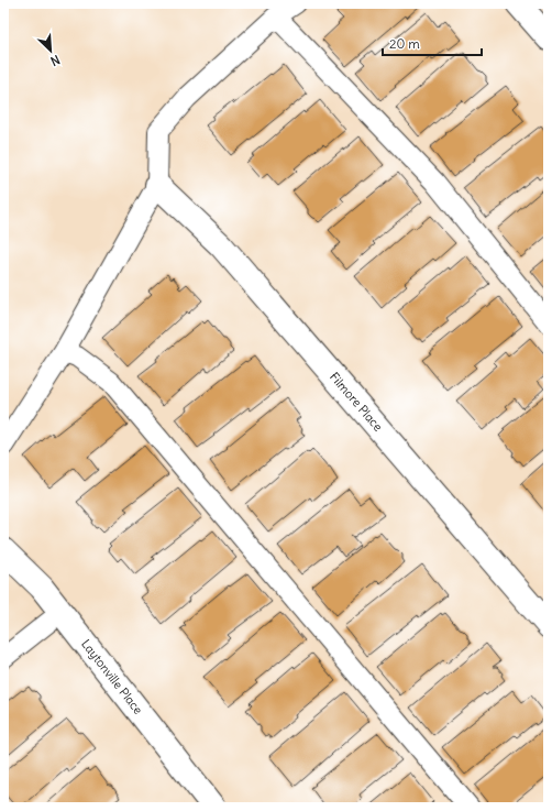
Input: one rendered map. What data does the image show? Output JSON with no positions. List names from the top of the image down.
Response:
{
  "streets": {
    "street": ["Filmore Place", "Laytonville Place"]
  },
  "scale_bar": "20 m",
  "north": "bottom right"
}
